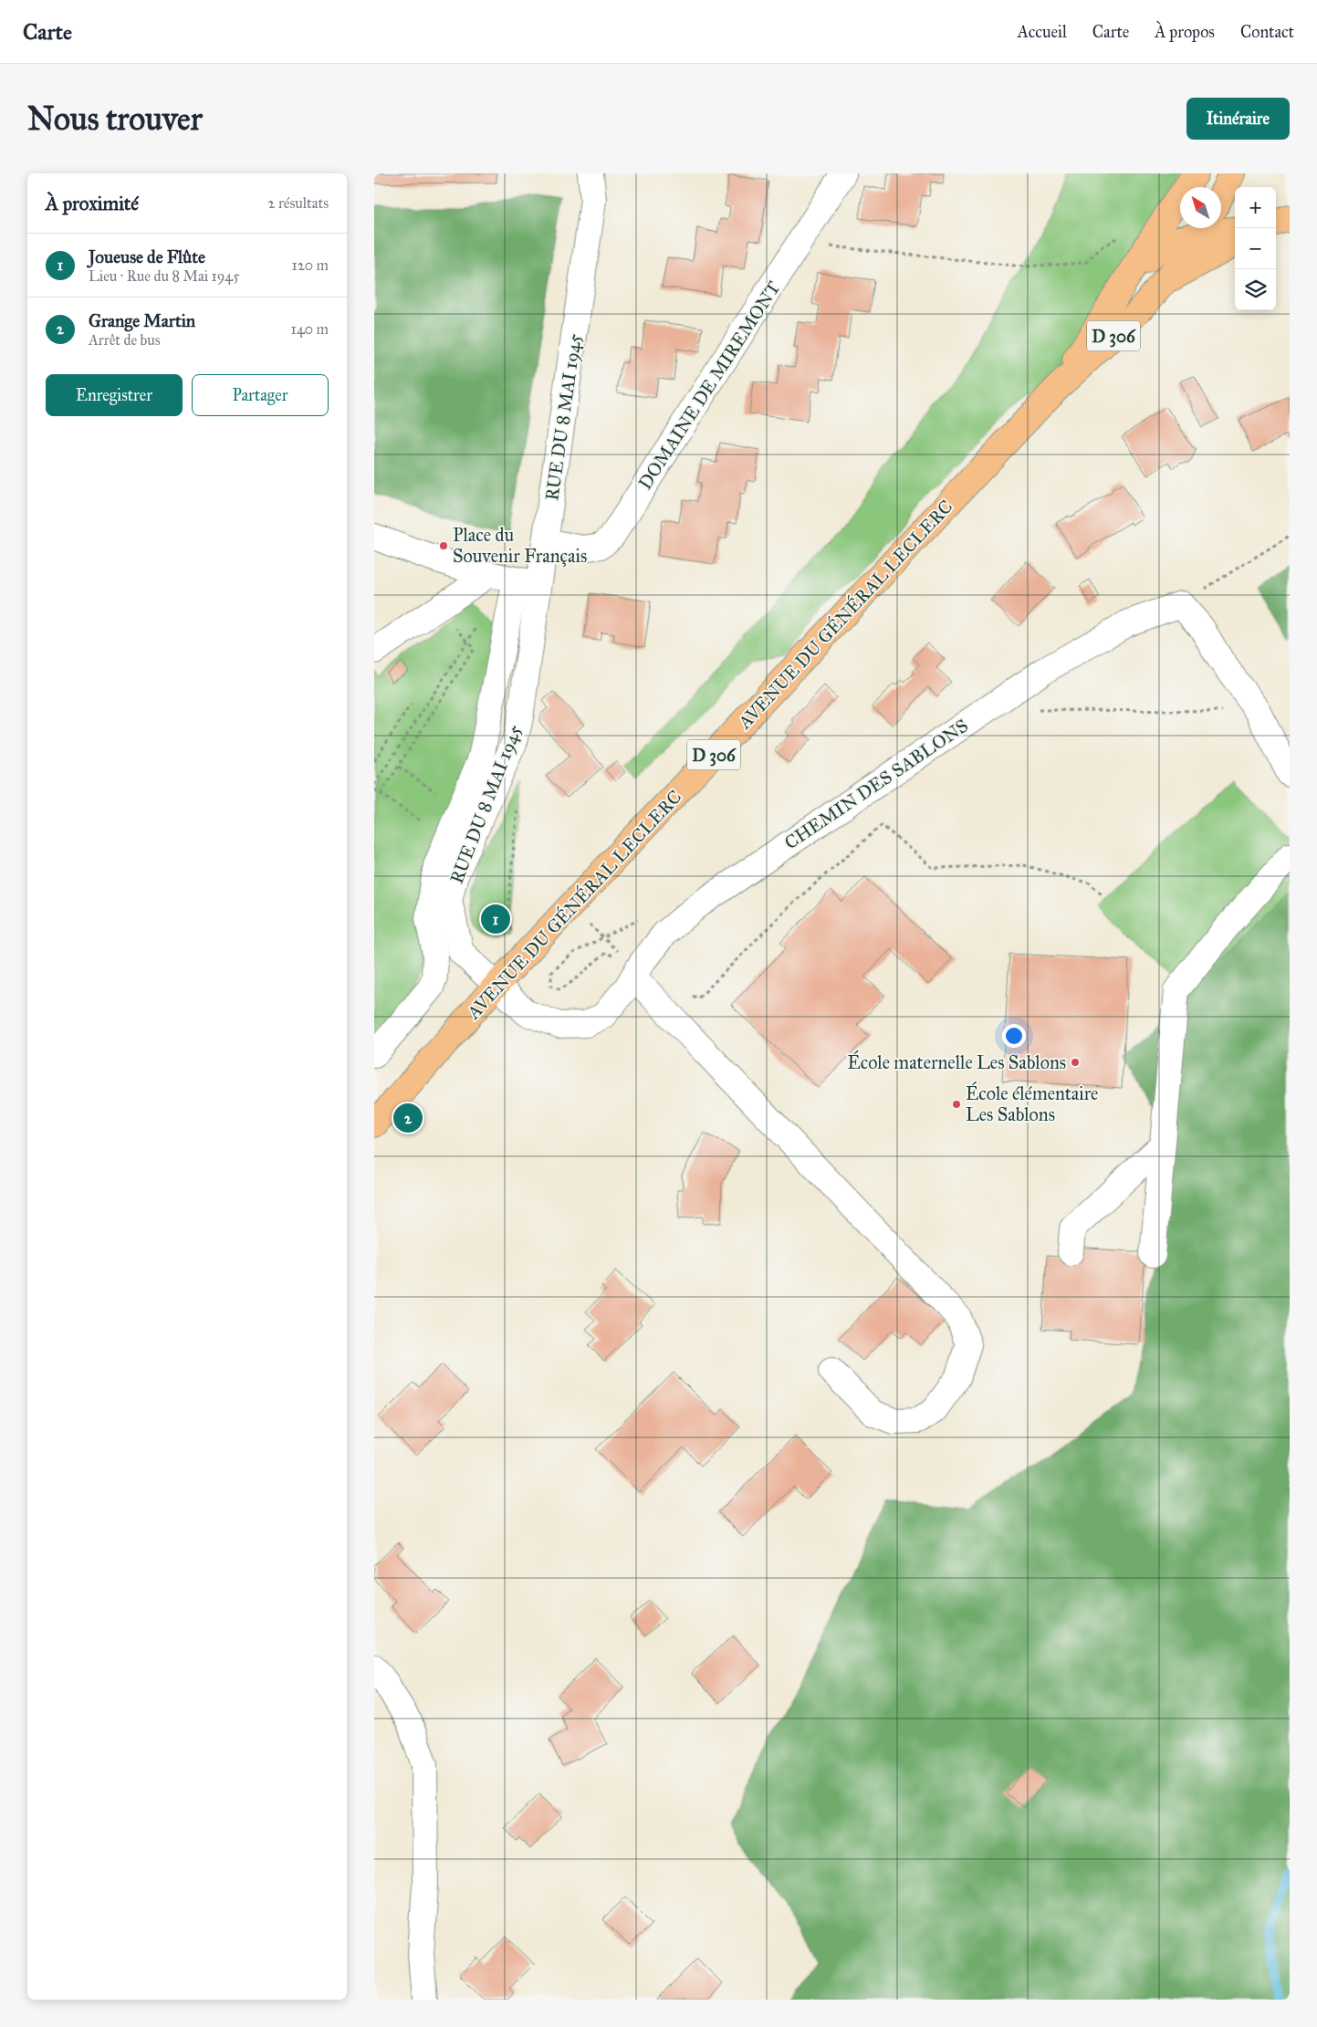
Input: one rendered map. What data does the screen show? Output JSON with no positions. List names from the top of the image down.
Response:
{
  "streets": {
    "main road": ["D 306", "AVENUE DU GÉNÉRAL LECLERC"],
    "street": ["DOMAINE DE MIREMONT", "RUE DU 8 MAI 1945", "CHEMIN DES SABLONS"]
  },
  "crossings": [
    ["D 306", "AVENUE DU GÉNÉRAL LECLERC"],
    ["DOMAINE DE MIREMONT", "RUE DU 8 MAI 1945"],
    ["RUE DU 8 MAI 1945", "AVENUE DU GÉNÉRAL LECLERC"],
    ["RUE DU 8 MAI 1945", "CHEMIN DES SABLONS"],
    ["AVENUE DU GÉNÉRAL LECLERC", "CHEMIN DES SABLONS"]
  ],
  "places": ["Place du Souvenir Français", "École maternelle Les Sablons", "École élémentaire Les Sablons"],
  "north": "top left",
  "page": {
    "header": "Carte",
    "nav": [
      "Accueil",
      "Carte",
      "À propos",
      "Contact"
    ],
    "buttons": [
      "Itinéraire",
      ["Enregistrer", "Partager"]
    ],
    "title": "Nous trouver",
    "heading": ["À proximité", "2 résultats"],
    "map_buttons": ["+", "−"],
    "list": [
      {
        "mark": "1",
        "name": "Joueuse de Flûte",
        "note": "Lieu · Rue du 8 Mai 1945",
        "value": "120 m"
      },
      {
        "mark": "2",
        "name": "Grange Martin",
        "note": "Arrêt de bus",
        "value": "140 m"
      }
    ],
    "pins": ["1", "2"]
  }
}
